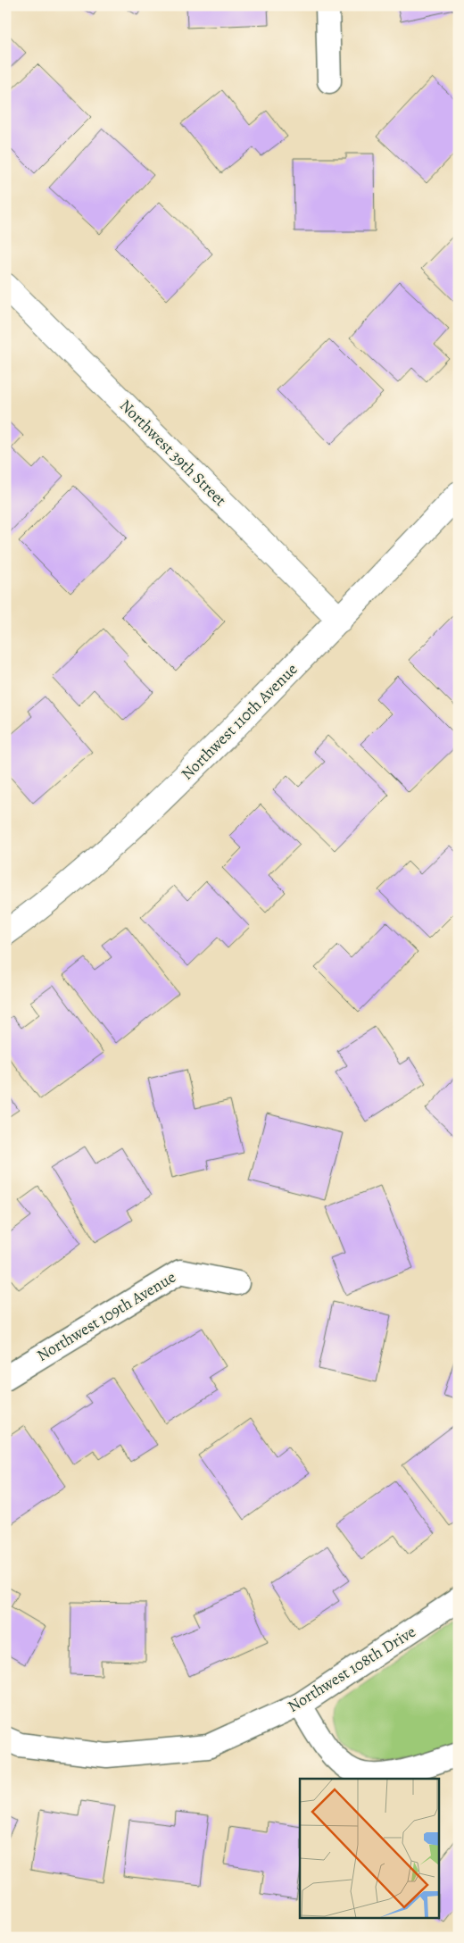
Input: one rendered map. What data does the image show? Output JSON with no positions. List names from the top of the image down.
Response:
{
  "streets": {
    "street": [
      "Northwest 39th Street",
      "Northwest 110th Avenue",
      "Northwest 109th Avenue",
      "Northwest 108th Drive"
    ]
  },
  "crossings": [
    ["Northwest 39th Street", "Northwest 110th Avenue"]
  ]
}
